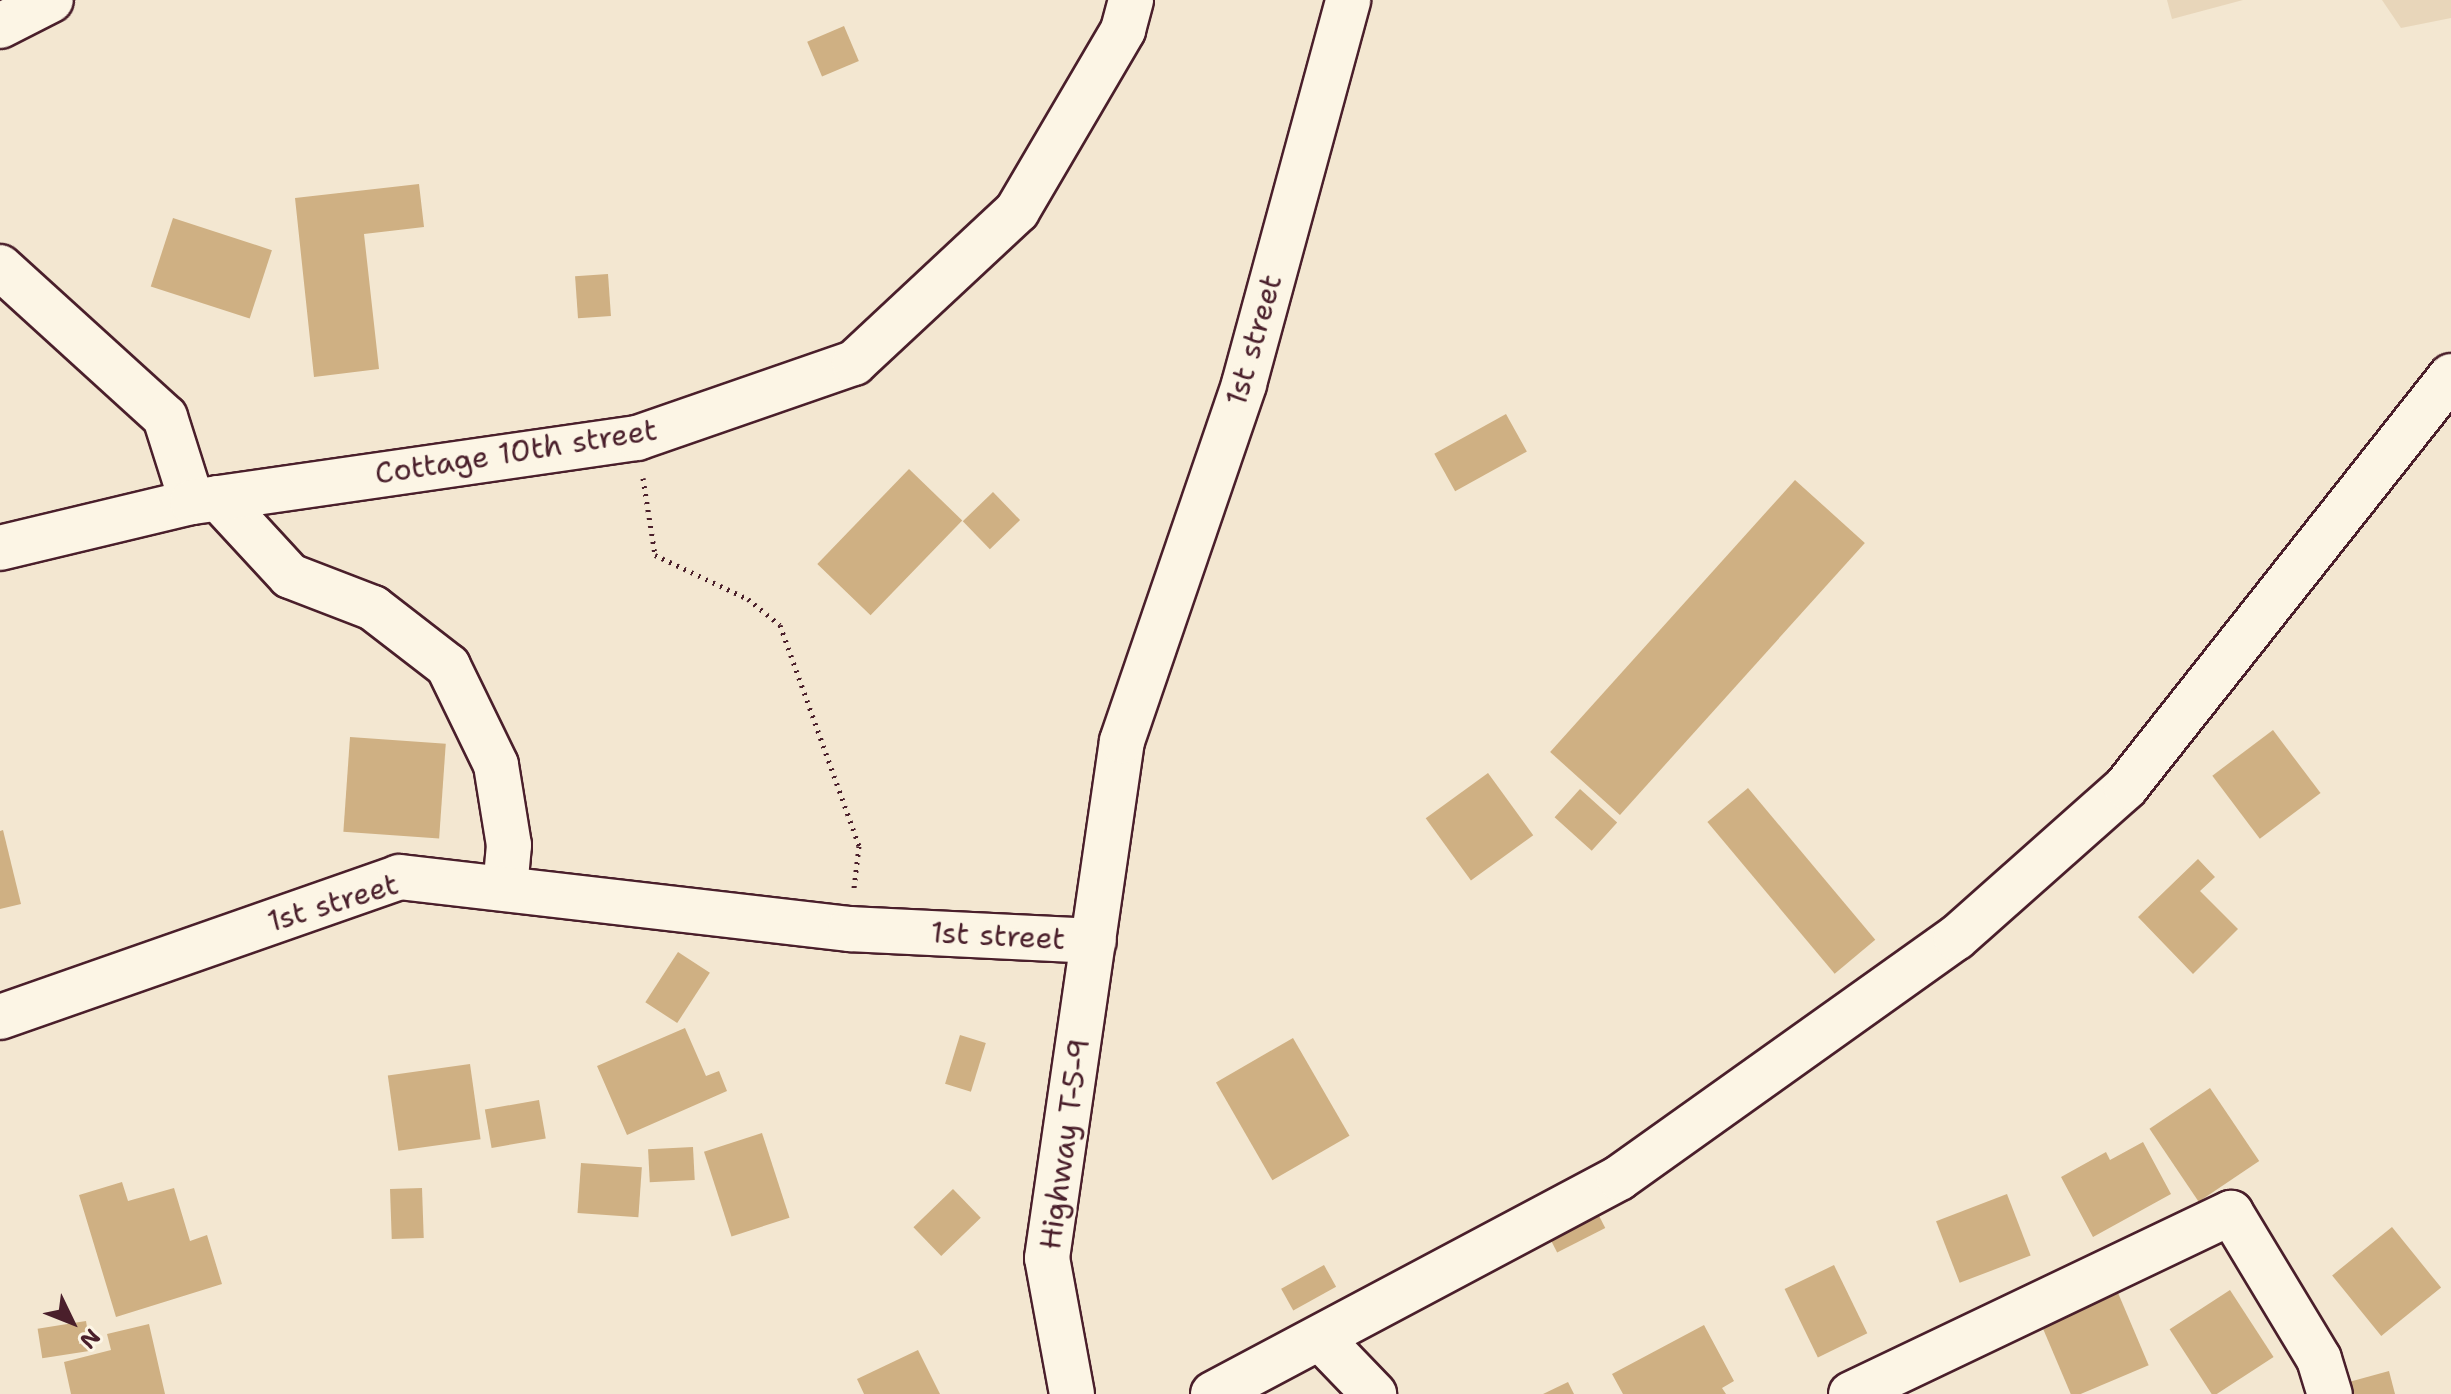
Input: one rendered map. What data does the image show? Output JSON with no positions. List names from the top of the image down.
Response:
{
  "streets": {
    "street": ["1st street", "Сottage 10th street", "Highway T-5-9"]
  },
  "crossings": [
    ["1st street", "Highway T-5-9"]
  ],
  "north": "bottom right"
}
